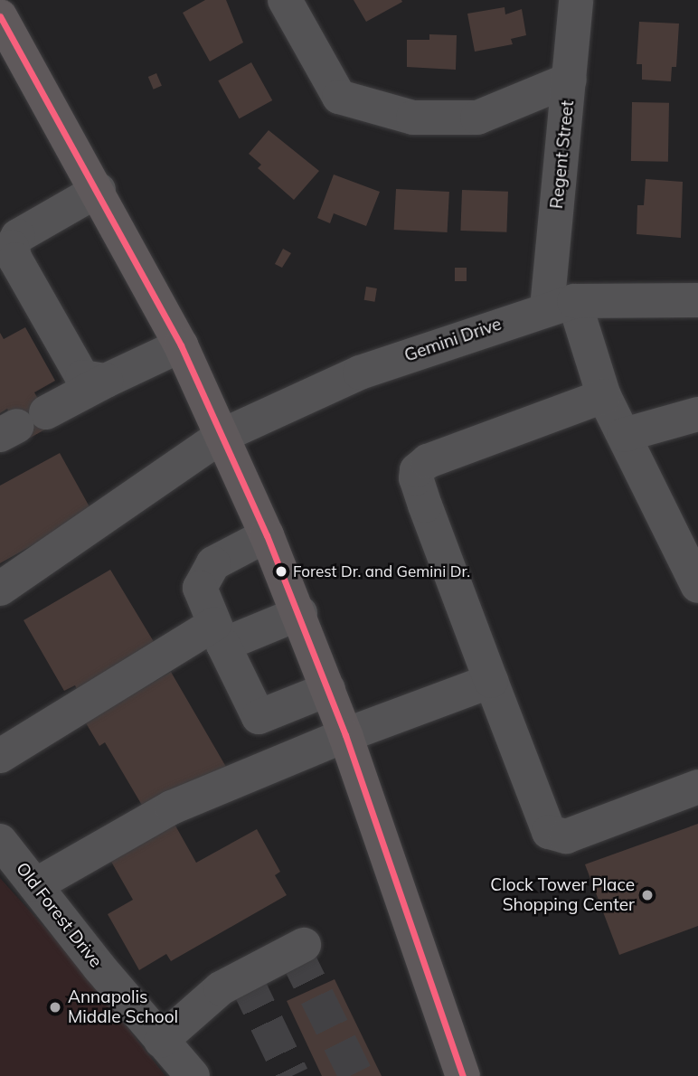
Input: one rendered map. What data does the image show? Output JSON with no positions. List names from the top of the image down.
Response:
{
  "streets": {
    "street": ["Regent Street", "Gemini Drive", "Old Forest Drive"]
  },
  "crossings": [
    ["Regent Street", "Gemini Drive"]
  ],
  "places": ["Forest Dr. and Gemini Dr.", "Clock Tower Place Shopping Center", "Annapolis Middle School"]
}
